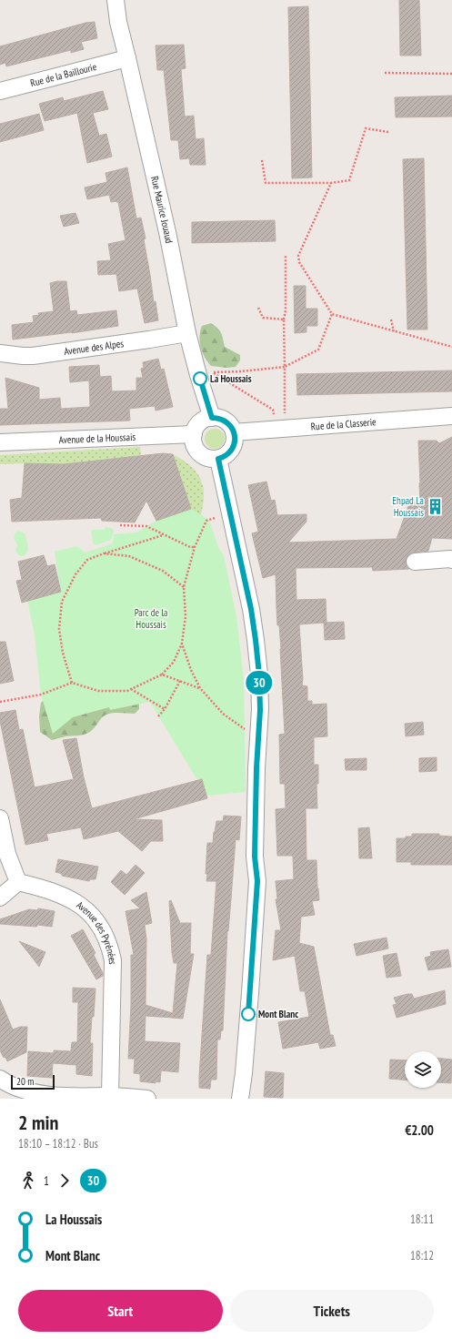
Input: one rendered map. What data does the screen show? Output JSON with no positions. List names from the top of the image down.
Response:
{
  "streets": {
    "street": [
      "Rue de la Baillourie",
      "Rue Maurice Jouaud",
      "Avenue des Alpes",
      "Rue de la Classerie",
      "Avenue de la Houssais",
      "Avenue des Pyrénées"
    ]
  },
  "crossings": [
    ["Rue de la Baillourie", "Rue Maurice Jouaud"],
    ["Rue Maurice Jouaud", "Avenue des Alpes"],
    ["Rue Maurice Jouaud", "Rue de la Classerie"],
    ["Rue Maurice Jouaud", "Avenue de la Houssais"],
    ["Rue de la Classerie", "Avenue de la Houssais"]
  ],
  "parks": ["Parc de la Houssais"],
  "places": {
    "other": ["La Houssais", "Mont Blanc"],
    "building": ["Ehpad La Houssais"]
  },
  "lines": ["bus line 30"],
  "scale_bar": "20 m",
  "page": {
    "on_map": "30",
    "scale": "20 m",
    "heading": ["2 min", "18:10 – 18:12 · Bus", "€2.00"],
    "legs": ["1", "30"],
    "list": [
      {
        "name": "La Houssais",
        "value": "18:11"
      },
      {
        "name": "Mont Blanc",
        "value": "18:12"
      }
    ],
    "buttons": ["Start", "Tickets"]
  }
}
